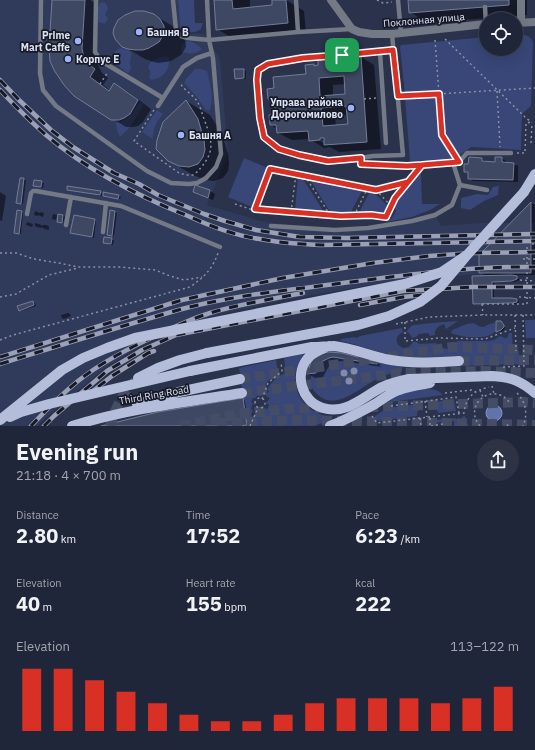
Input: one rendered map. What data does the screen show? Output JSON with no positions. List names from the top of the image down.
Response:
{
  "streets": {
    "main road": ["Third Ring Road"],
    "street": ["Поклонная улица"]
  },
  "places": [
    "Башня B",
    "Prime Mart Caffe",
    "Корпус E",
    "Управа района Дорогомилово",
    "Башня А"
  ],
  "page": {
    "heading": ["Evening run", "21:18 · 4 × 700 m"],
    "stats": [
      ["Distance", "2.80 km"],
      ["Time", "17:52"],
      ["Pace", "6:23 /km"],
      ["Elevation", "40 m"],
      ["Heart rate", "155 bpm"],
      ["kcal", "222"]
    ],
    "chart": ["Elevation", "113–122 m"]
  }
}
